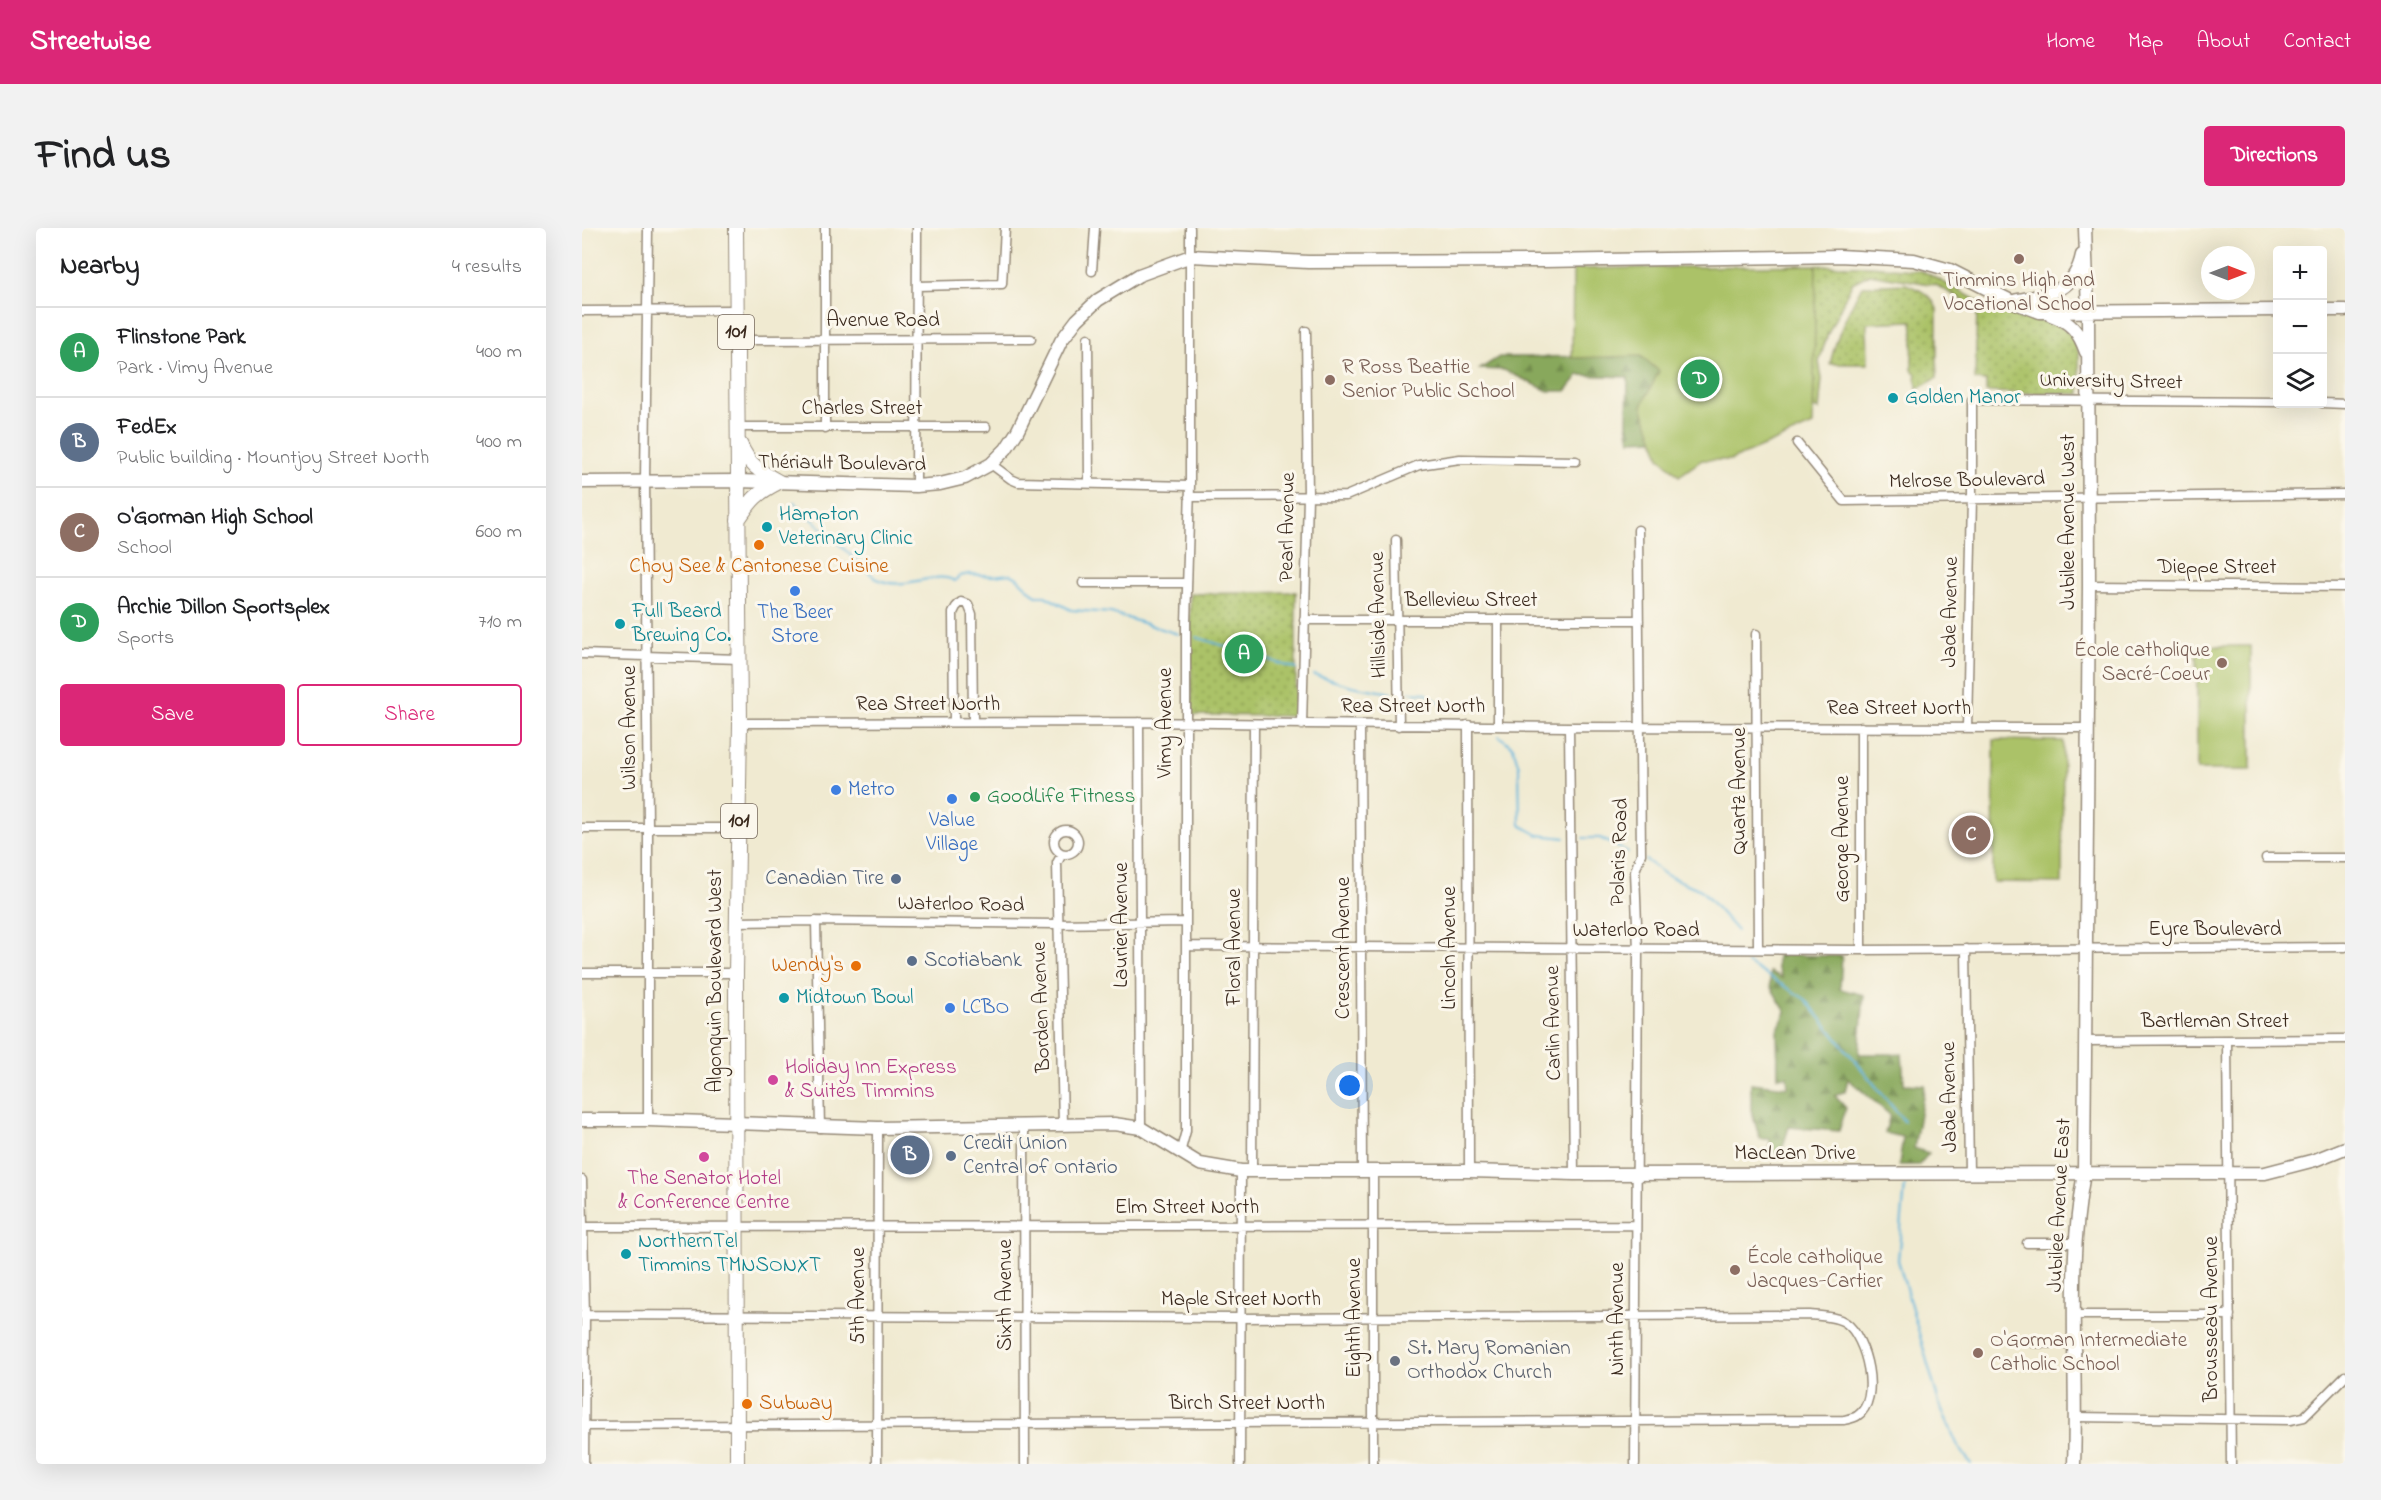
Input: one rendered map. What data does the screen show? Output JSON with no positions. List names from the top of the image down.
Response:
{
  "streets": {
    "main road": [
      "101",
      "Thériault Boulevard",
      "Jubilee Avenue West",
      "Algonquin Boulevard West",
      "MacLean Drive",
      "Jubilee Avenue East"
    ],
    "street": [
      "Avenue Road",
      "University Street",
      "Charles Street",
      "Melrose Boulevard",
      "Pearl Avenue",
      "Dieppe Street",
      "Belleview Street",
      "Jade Avenue",
      "Hillside Avenue",
      "Rea Street North",
      "Vimy Avenue",
      "Wilson Avenue",
      "Quartz Avenue",
      "George Avenue",
      "Polaris Road",
      "Waterloo Road",
      "Laurier Avenue",
      "Eyre Boulevard",
      "Floral Avenue",
      "Crescent Avenue",
      "Lincoln Avenue",
      "Borden Avenue",
      "Bartleman Street",
      "Carlin Avenue",
      "Elm Street North",
      "Sixth Avenue",
      "5th Avenue",
      "Maple Street North",
      "Eighth Avenue",
      "Ninth Avenue",
      "Brousseau Avenue",
      "Birch Street North"
    ]
  },
  "crossings": [
    ["Avenue Road", "Algonquin Boulevard West"],
    ["101", "Algonquin Boulevard West"],
    ["101", "Elm Street North"],
    ["101", "Maple Street North"],
    ["101", "Birch Street North"],
    ["University Street", "Melrose Boulevard"],
    ["University Street", "Jubilee Avenue West"],
    ["University Street", "Jade Avenue"],
    ["Charles Street", "Algonquin Boulevard West"],
    ["Thériault Boulevard", "Jubilee Avenue West"],
    ["Thériault Boulevard", "Vimy Avenue"],
    ["Thériault Boulevard", "Wilson Avenue"],
    ["Thériault Boulevard", "Algonquin Boulevard West"],
    ["Melrose Boulevard", "Jubilee Avenue West"],
    ["Melrose Boulevard", "Jade Avenue"],
    ["Jubilee Avenue West", "Dieppe Street"],
    ["Jubilee Avenue West", "Rea Street North"],
    ["Jubilee Avenue West", "Waterloo Road"],
    ["Jubilee Avenue West", "Eyre Boulevard"],
    ["Jubilee Avenue West", "Jubilee Avenue East"],
    ["Pearl Avenue", "Belleview Street"],
    ["Pearl Avenue", "Rea Street North"],
    ["Belleview Street", "Hillside Avenue"],
    ["Belleview Street", "Polaris Road"],
    ["Jade Avenue", "Rea Street North"],
    ["Jade Avenue", "Waterloo Road"],
    ["Jade Avenue", "MacLean Drive"],
    ["Hillside Avenue", "Rea Street North"],
    ["Rea Street North", "Vimy Avenue"],
    ["Rea Street North", "Quartz Avenue"],
    ["Rea Street North", "George Avenue"],
    ["Rea Street North", "Polaris Road"],
    ["Rea Street North", "Laurier Avenue"],
    ["Rea Street North", "Floral Avenue"],
    ["Rea Street North", "Crescent Avenue"],
    ["Rea Street North", "Lincoln Avenue"],
    ["Rea Street North", "Algonquin Boulevard West"],
    ["Rea Street North", "Carlin Avenue"],
    ["Vimy Avenue", "Waterloo Road"],
    ["Quartz Avenue", "Waterloo Road"],
    ["George Avenue", "Waterloo Road"],
    ["Polaris Road", "Waterloo Road"],
    ["Polaris Road", "MacLean Drive"],
    ["Polaris Road", "Ninth Avenue"],
    ["Waterloo Road", "Laurier Avenue"],
    ["Waterloo Road", "Eyre Boulevard"],
    ["Waterloo Road", "Floral Avenue"],
    ["Waterloo Road", "Crescent Avenue"],
    ["Waterloo Road", "Lincoln Avenue"],
    ["Waterloo Road", "Algonquin Boulevard West"],
    ["Waterloo Road", "Borden Avenue"],
    ["Waterloo Road", "Carlin Avenue"],
    ["Waterloo Road", "Jubilee Avenue East"],
    ["Eyre Boulevard", "Jubilee Avenue East"],
    ["Floral Avenue", "MacLean Drive"],
    ["Floral Avenue", "Elm Street North"],
    ["Floral Avenue", "Maple Street North"],
    ["Floral Avenue", "Birch Street North"],
    ["Crescent Avenue", "MacLean Drive"],
    ["Crescent Avenue", "Eighth Avenue"],
    ["Lincoln Avenue", "MacLean Drive"],
    ["Bartleman Street", "Jubilee Avenue East"],
    ["Bartleman Street", "Brousseau Avenue"],
    ["Carlin Avenue", "MacLean Drive"],
    ["MacLean Drive", "Jubilee Avenue East"],
    ["MacLean Drive", "Eighth Avenue"],
    ["MacLean Drive", "Ninth Avenue"],
    ["MacLean Drive", "Brousseau Avenue"],
    ["Elm Street North", "Sixth Avenue"],
    ["Elm Street North", "5th Avenue"],
    ["Elm Street North", "Eighth Avenue"],
    ["Elm Street North", "Ninth Avenue"],
    ["Sixth Avenue", "Maple Street North"],
    ["Sixth Avenue", "Birch Street North"],
    ["5th Avenue", "Maple Street North"],
    ["5th Avenue", "Birch Street North"],
    ["Maple Street North", "Eighth Avenue"],
    ["Maple Street North", "Ninth Avenue"],
    ["Maple Street North", "Birch Street North"],
    ["Eighth Avenue", "Birch Street North"],
    ["Ninth Avenue", "Birch Street North"]
  ],
  "places": [
    "Timmins High and Vocational School",
    "R Ross Beattie Senior Public School",
    "Golden Manor",
    "Hampton Veterinary Clinic",
    "Choy See & Cantonese Cuisine",
    "The Beer Store",
    "Full Beard Brewing Co.",
    "École catholique Sacré-Coeur",
    "Metro",
    "GoodLife Fitness",
    "Value Village",
    "Canadian Tire",
    "Scotiabank",
    "Wendy's",
    "Midtown Bowl",
    "LCBO",
    "Holiday Inn Express & Suites Timmins",
    "Credit Union Central of Ontario",
    "The Senator Hotel & Conference Centre",
    "NorthernTel Timmins TMNSONXT",
    "École catholique Jacques-Cartier",
    "O'Gorman Intermediate Catholic School",
    "St. Mary Romanian Orthodox Church",
    "Subway"
  ],
  "north": "right",
  "page": {
    "header": "Streetwise",
    "nav": [
      "Home",
      "Map",
      "About",
      "Contact"
    ],
    "title": "Find us",
    "buttons": [
      "Directions",
      ["Save", "Share"]
    ],
    "heading": ["Nearby", "4 results"],
    "map_buttons": ["+", "−"],
    "list": [
      {
        "mark": "A",
        "name": "Flinstone Park",
        "note": "Park · Vimy Avenue",
        "value": "400 m"
      },
      {
        "mark": "B",
        "name": "FedEx",
        "note": "Public building · Mountjoy Street North",
        "value": "400 m"
      },
      {
        "mark": "C",
        "name": "O'Gorman High School",
        "note": "School",
        "value": "600 m"
      },
      {
        "mark": "D",
        "name": "Archie Dillon Sportsplex",
        "note": "Sports",
        "value": "710 m"
      }
    ],
    "pins": [
      "D",
      "A",
      "C",
      "B"
    ]
  }
}
